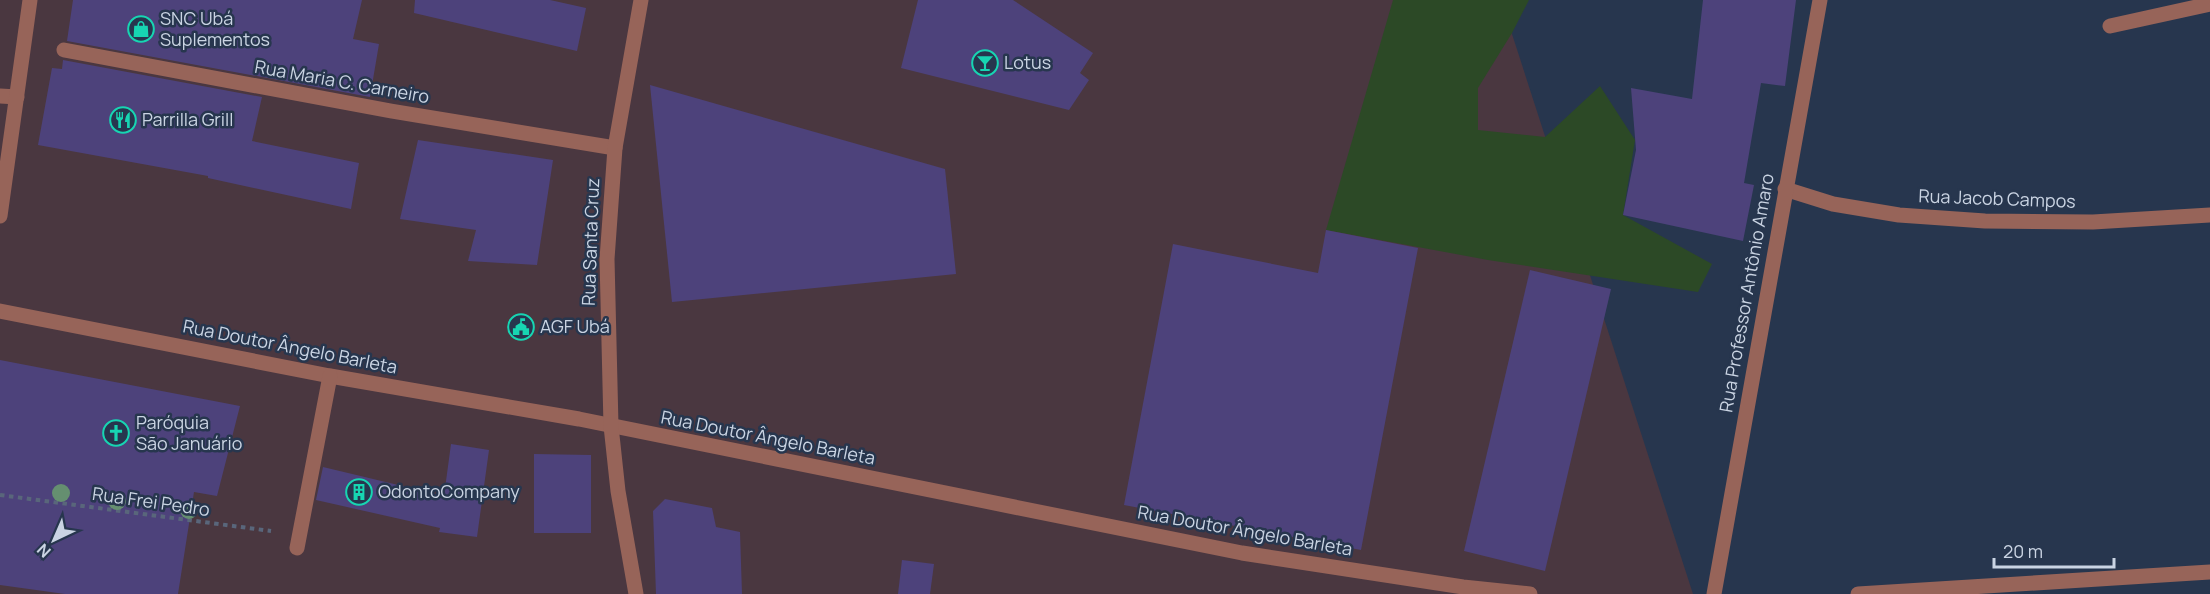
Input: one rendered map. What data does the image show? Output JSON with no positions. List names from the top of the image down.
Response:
{
  "streets": {
    "street": [
      "Rua Maria C. Carneiro",
      "Rua Jacob Campos",
      "Rua Santa Cruz",
      "Rua Professor Antônio Amaro",
      "Rua Doutor Ângelo Barleta"
    ],
    "path": ["Rua Frei Pedro"]
  },
  "crossings": [
    ["Rua Maria C. Carneiro", "Rua Santa Cruz"],
    ["Rua Jacob Campos", "Rua Professor Antônio Amaro"],
    ["Rua Santa Cruz", "Rua Doutor Ângelo Barleta"]
  ],
  "places": {
    "shop": ["SNC Ubá Suplementos"],
    "bar": ["Lotus"],
    "restaurant": ["Parrilla Grill"],
    "public building": ["AGF Ubá"],
    "church": ["Paróquia São Januário"],
    "building": ["OdontoCompany"]
  },
  "scale_bar": "20 m",
  "north": "bottom left"
}
